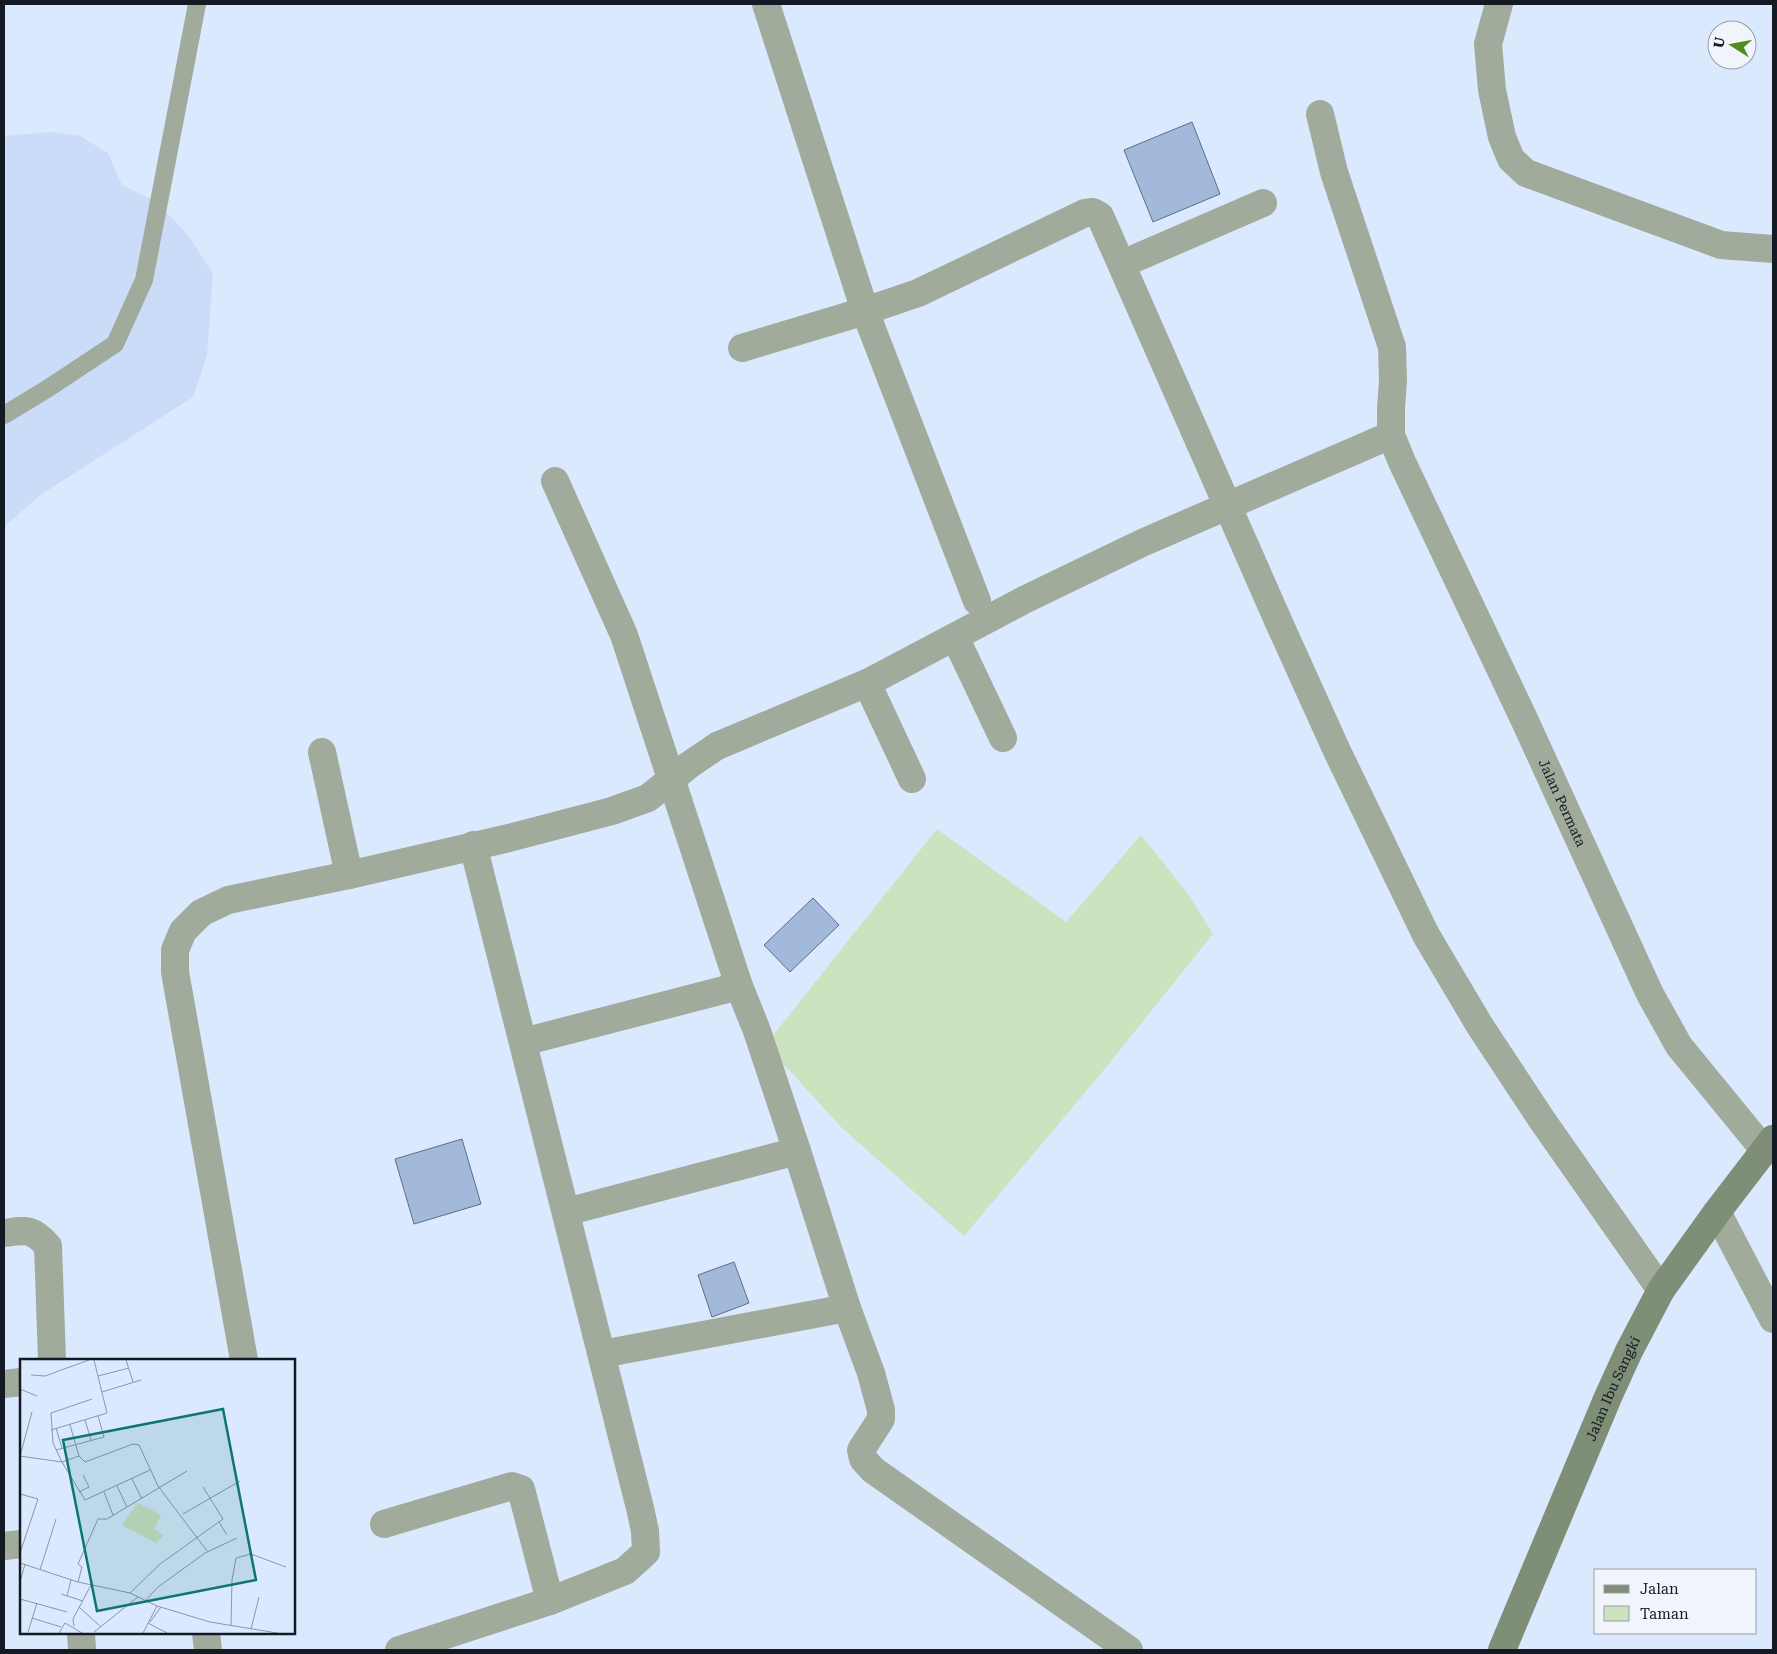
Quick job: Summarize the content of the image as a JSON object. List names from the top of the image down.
{
  "streets": {
    "main road": ["Jalan Ibu Sangki"],
    "street": ["Jalan Permata"]
  },
  "crossings": [
    ["Jalan Permata", "Jalan Ibu Sangki"]
  ],
  "legend": ["Jalan", "Taman"],
  "north": "left"
}
